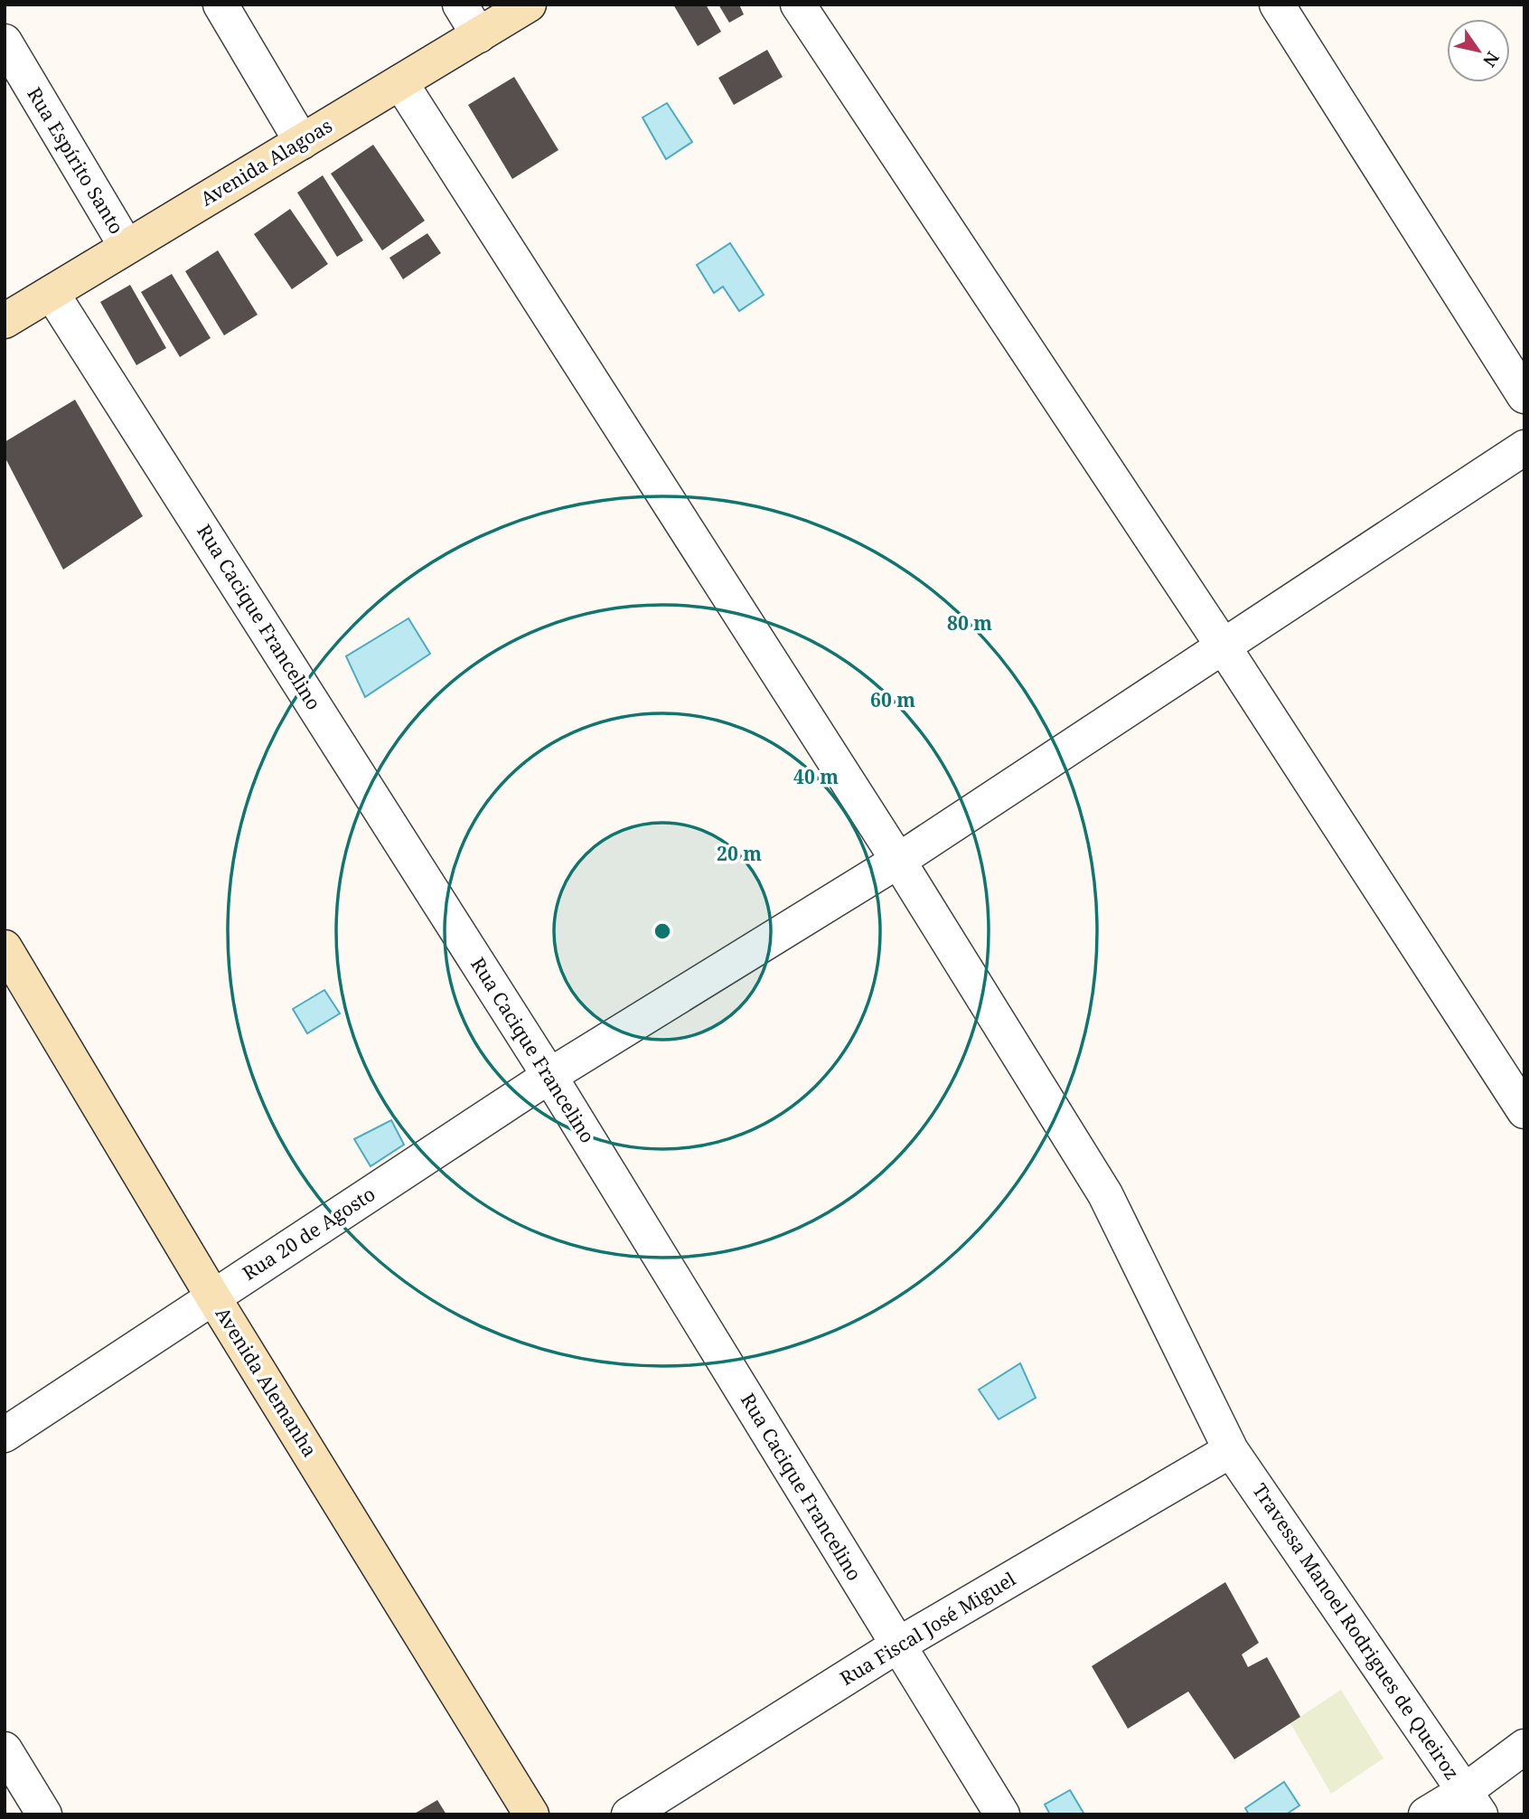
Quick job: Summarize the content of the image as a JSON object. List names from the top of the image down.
{
  "streets": {
    "street": [
      "Rua Espírito Santo",
      "Avenida Alagoas",
      "Rua Cacique Francelino",
      "Rua 20 de Agosto",
      "Avenida Alemanha",
      "Rua Fiscal José Miguel",
      "Travessa Manoel Rodrigues de Queiroz"
    ]
  },
  "crossings": [
    ["Rua Espírito Santo", "Avenida Alagoas"],
    ["Avenida Alagoas", "Rua Cacique Francelino"],
    ["Avenida Alagoas", "Travessa Manoel Rodrigues de Queiroz"],
    ["Rua Cacique Francelino", "Rua 20 de Agosto"],
    ["Rua Cacique Francelino", "Rua Fiscal José Miguel"],
    ["Rua 20 de Agosto", "Avenida Alemanha"],
    ["Rua 20 de Agosto", "Travessa Manoel Rodrigues de Queiroz"],
    ["Rua Fiscal José Miguel", "Travessa Manoel Rodrigues de Queiroz"]
  ],
  "north": "bottom right",
  "rings": [
    "80 m",
    "60 m",
    "40 m",
    "20 m"
  ]
}
